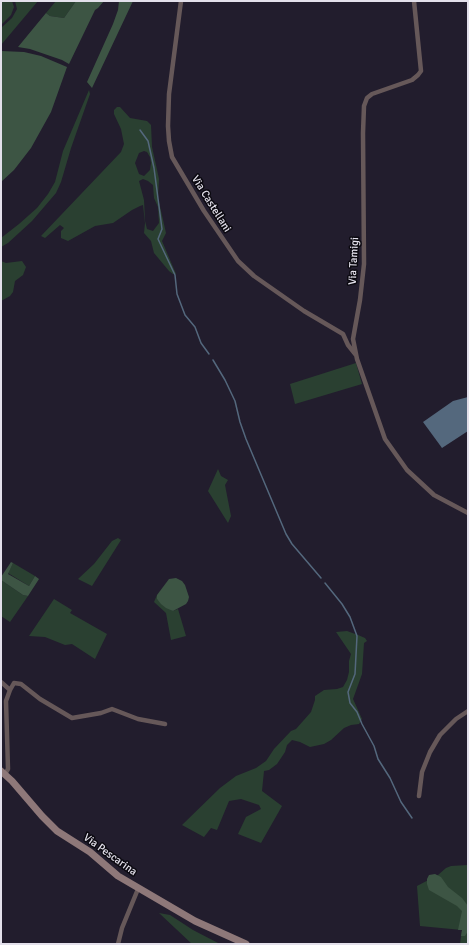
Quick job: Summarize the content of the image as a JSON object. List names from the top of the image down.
{
  "streets": {
    "street": ["Via Castellani", "Via Tamigi", "Via Pescarina"]
  },
  "crossings": [
    ["Via Castellani", "Via Tamigi"]
  ]
}
